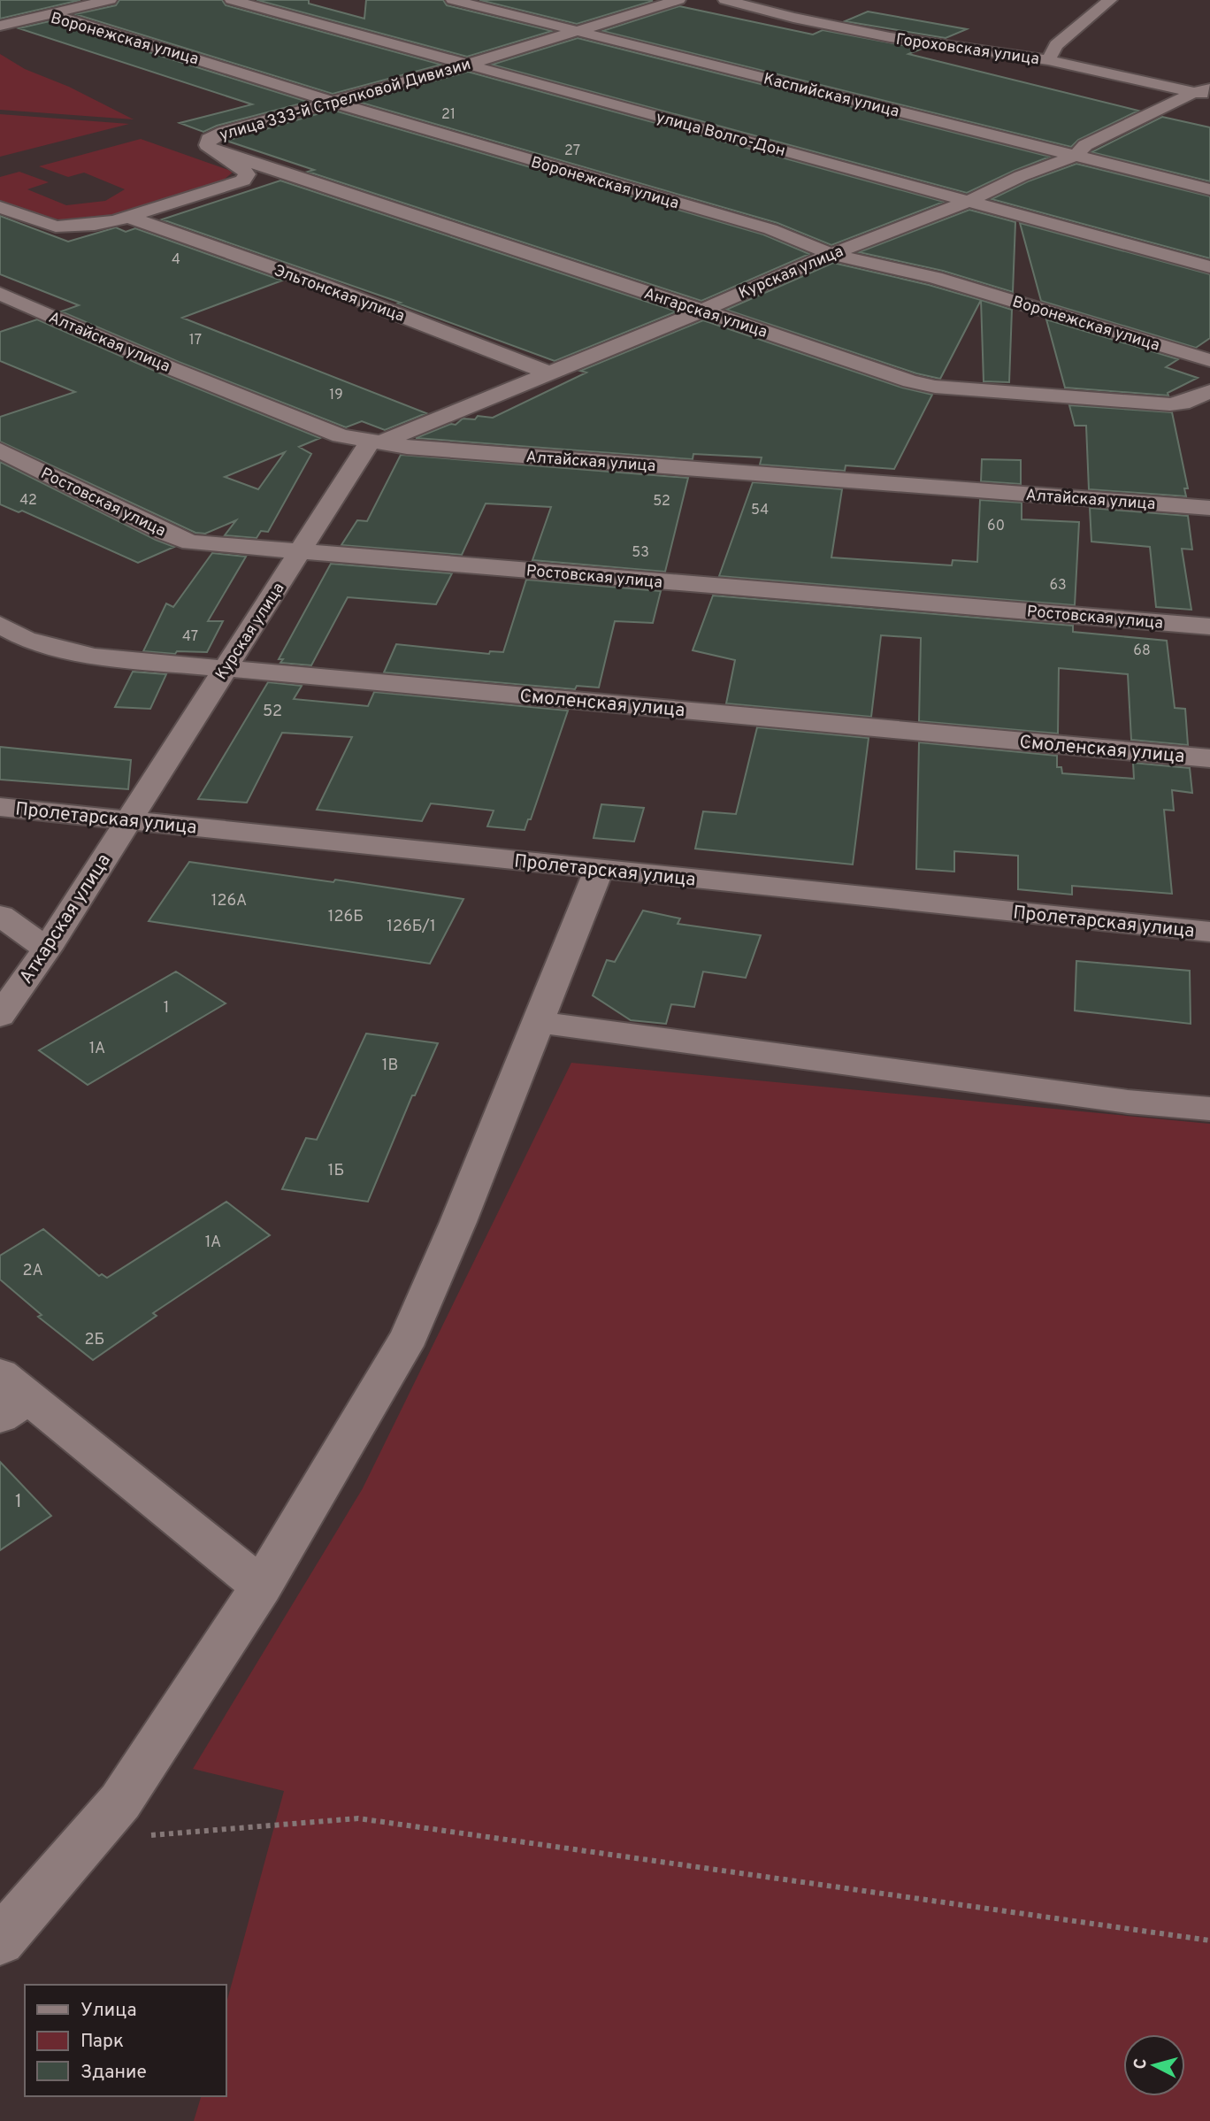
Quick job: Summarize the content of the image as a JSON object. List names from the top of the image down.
{
  "streets": {
    "street": [
      "Воронежская улица",
      "Гороховская улица",
      "Каспийская улица",
      "улица 333-й Стрелковой Дивизии",
      "улица Волго-Дон",
      "Курская улица",
      "Эльтонская улица",
      "Ангарская улица",
      "Алтайская улица",
      "Ростовская улица",
      "Смоленская улица",
      "Пролетарская улица",
      "Аткарская улица"
    ]
  },
  "crossings": [
    ["Воронежская улица", "улица 333-й Стрелковой Дивизии"],
    ["Воронежская улица", "Курская улица"],
    ["Гороховская улица", "Курская улица"],
    ["Каспийская улица", "улица 333-й Стрелковой Дивизии"],
    ["Каспийская улица", "Курская улица"],
    ["улица 333-й Стрелковой Дивизии", "улица Волго-Дон"],
    ["улица 333-й Стрелковой Дивизии", "Эльтонская улица"],
    ["улица 333-й Стрелковой Дивизии", "Ангарская улица"],
    ["улица Волго-Дон", "Курская улица"],
    ["Курская улица", "Эльтонская улица"],
    ["Курская улица", "Ангарская улица"],
    ["Курская улица", "Алтайская улица"],
    ["Курская улица", "Ростовская улица"],
    ["Курская улица", "Смоленская улица"],
    ["Курская улица", "Пролетарская улица"],
    ["Курская улица", "Аткарская улица"],
    ["Пролетарская улица", "Аткарская улица"]
  ],
  "house_numbers": [
    "21",
    "27",
    "4",
    "17",
    "19",
    "42",
    "52",
    "54",
    "60",
    "53",
    "63",
    "47",
    "68",
    "52",
    "126А",
    "126Б",
    "126Б/1",
    "1",
    "1А",
    "1В",
    "1Б",
    "1А",
    "2А",
    "2Б",
    "1"
  ],
  "legend": ["Улица", "Парк", "Здание"],
  "north": "left"
}
